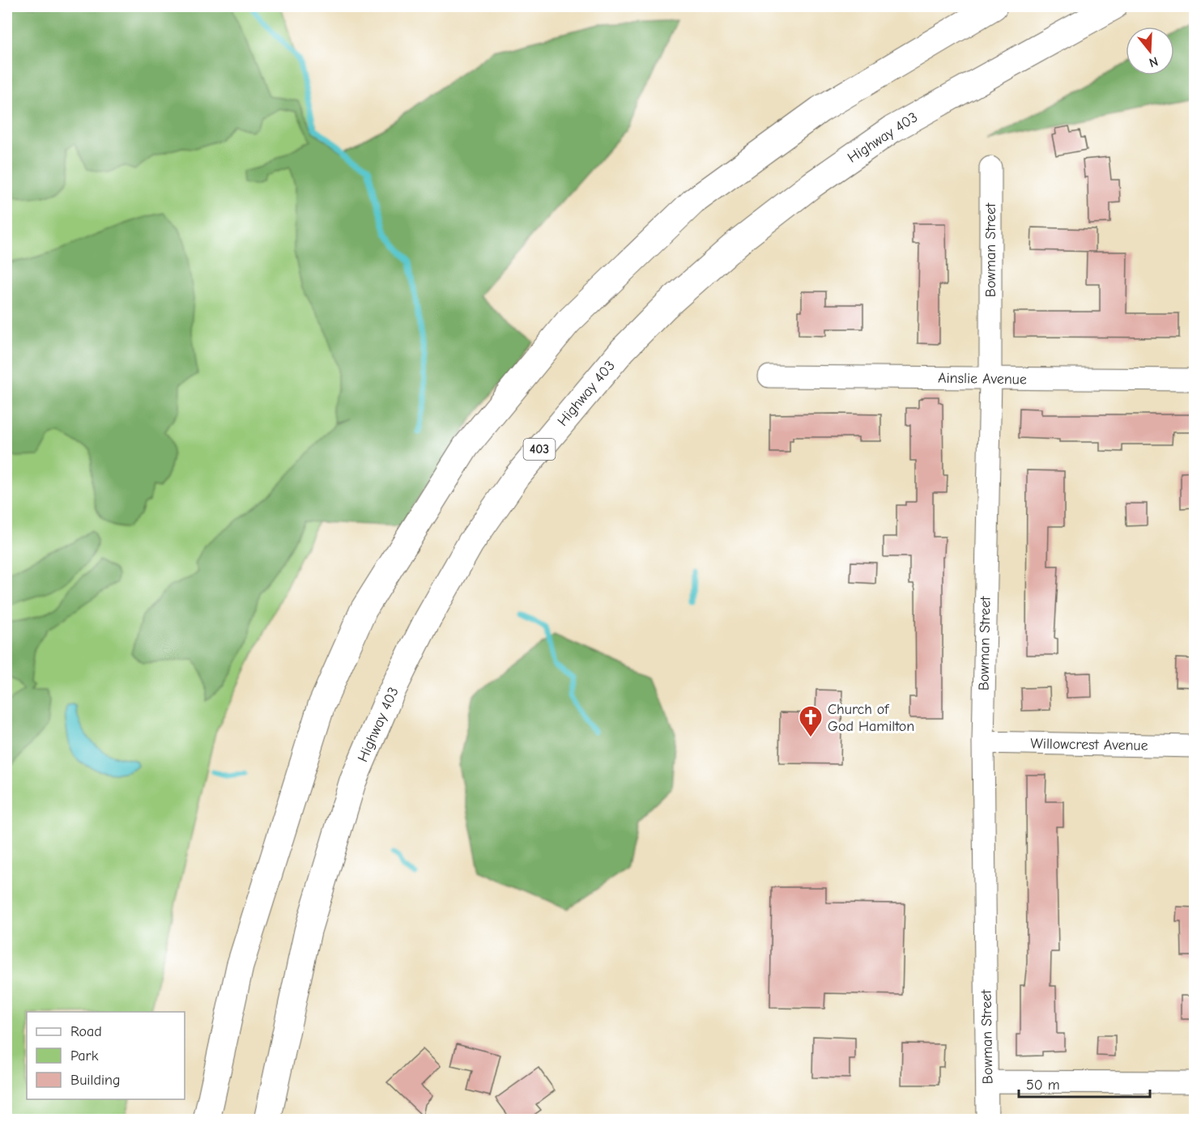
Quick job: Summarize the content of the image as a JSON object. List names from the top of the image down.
{
  "streets": {
    "highway": ["Highway 403", "403"],
    "street": ["Bowman Street", "Ainslie Avenue", "Willowcrest Avenue"]
  },
  "crossings": [
    ["Bowman Street", "Ainslie Avenue"],
    ["Bowman Street", "Willowcrest Avenue"]
  ],
  "places": {
    "church": ["Church of God Hamilton"]
  },
  "legend": ["Road", "Park", "Building"],
  "scale_bar": "50 m",
  "north": "bottom"
}
